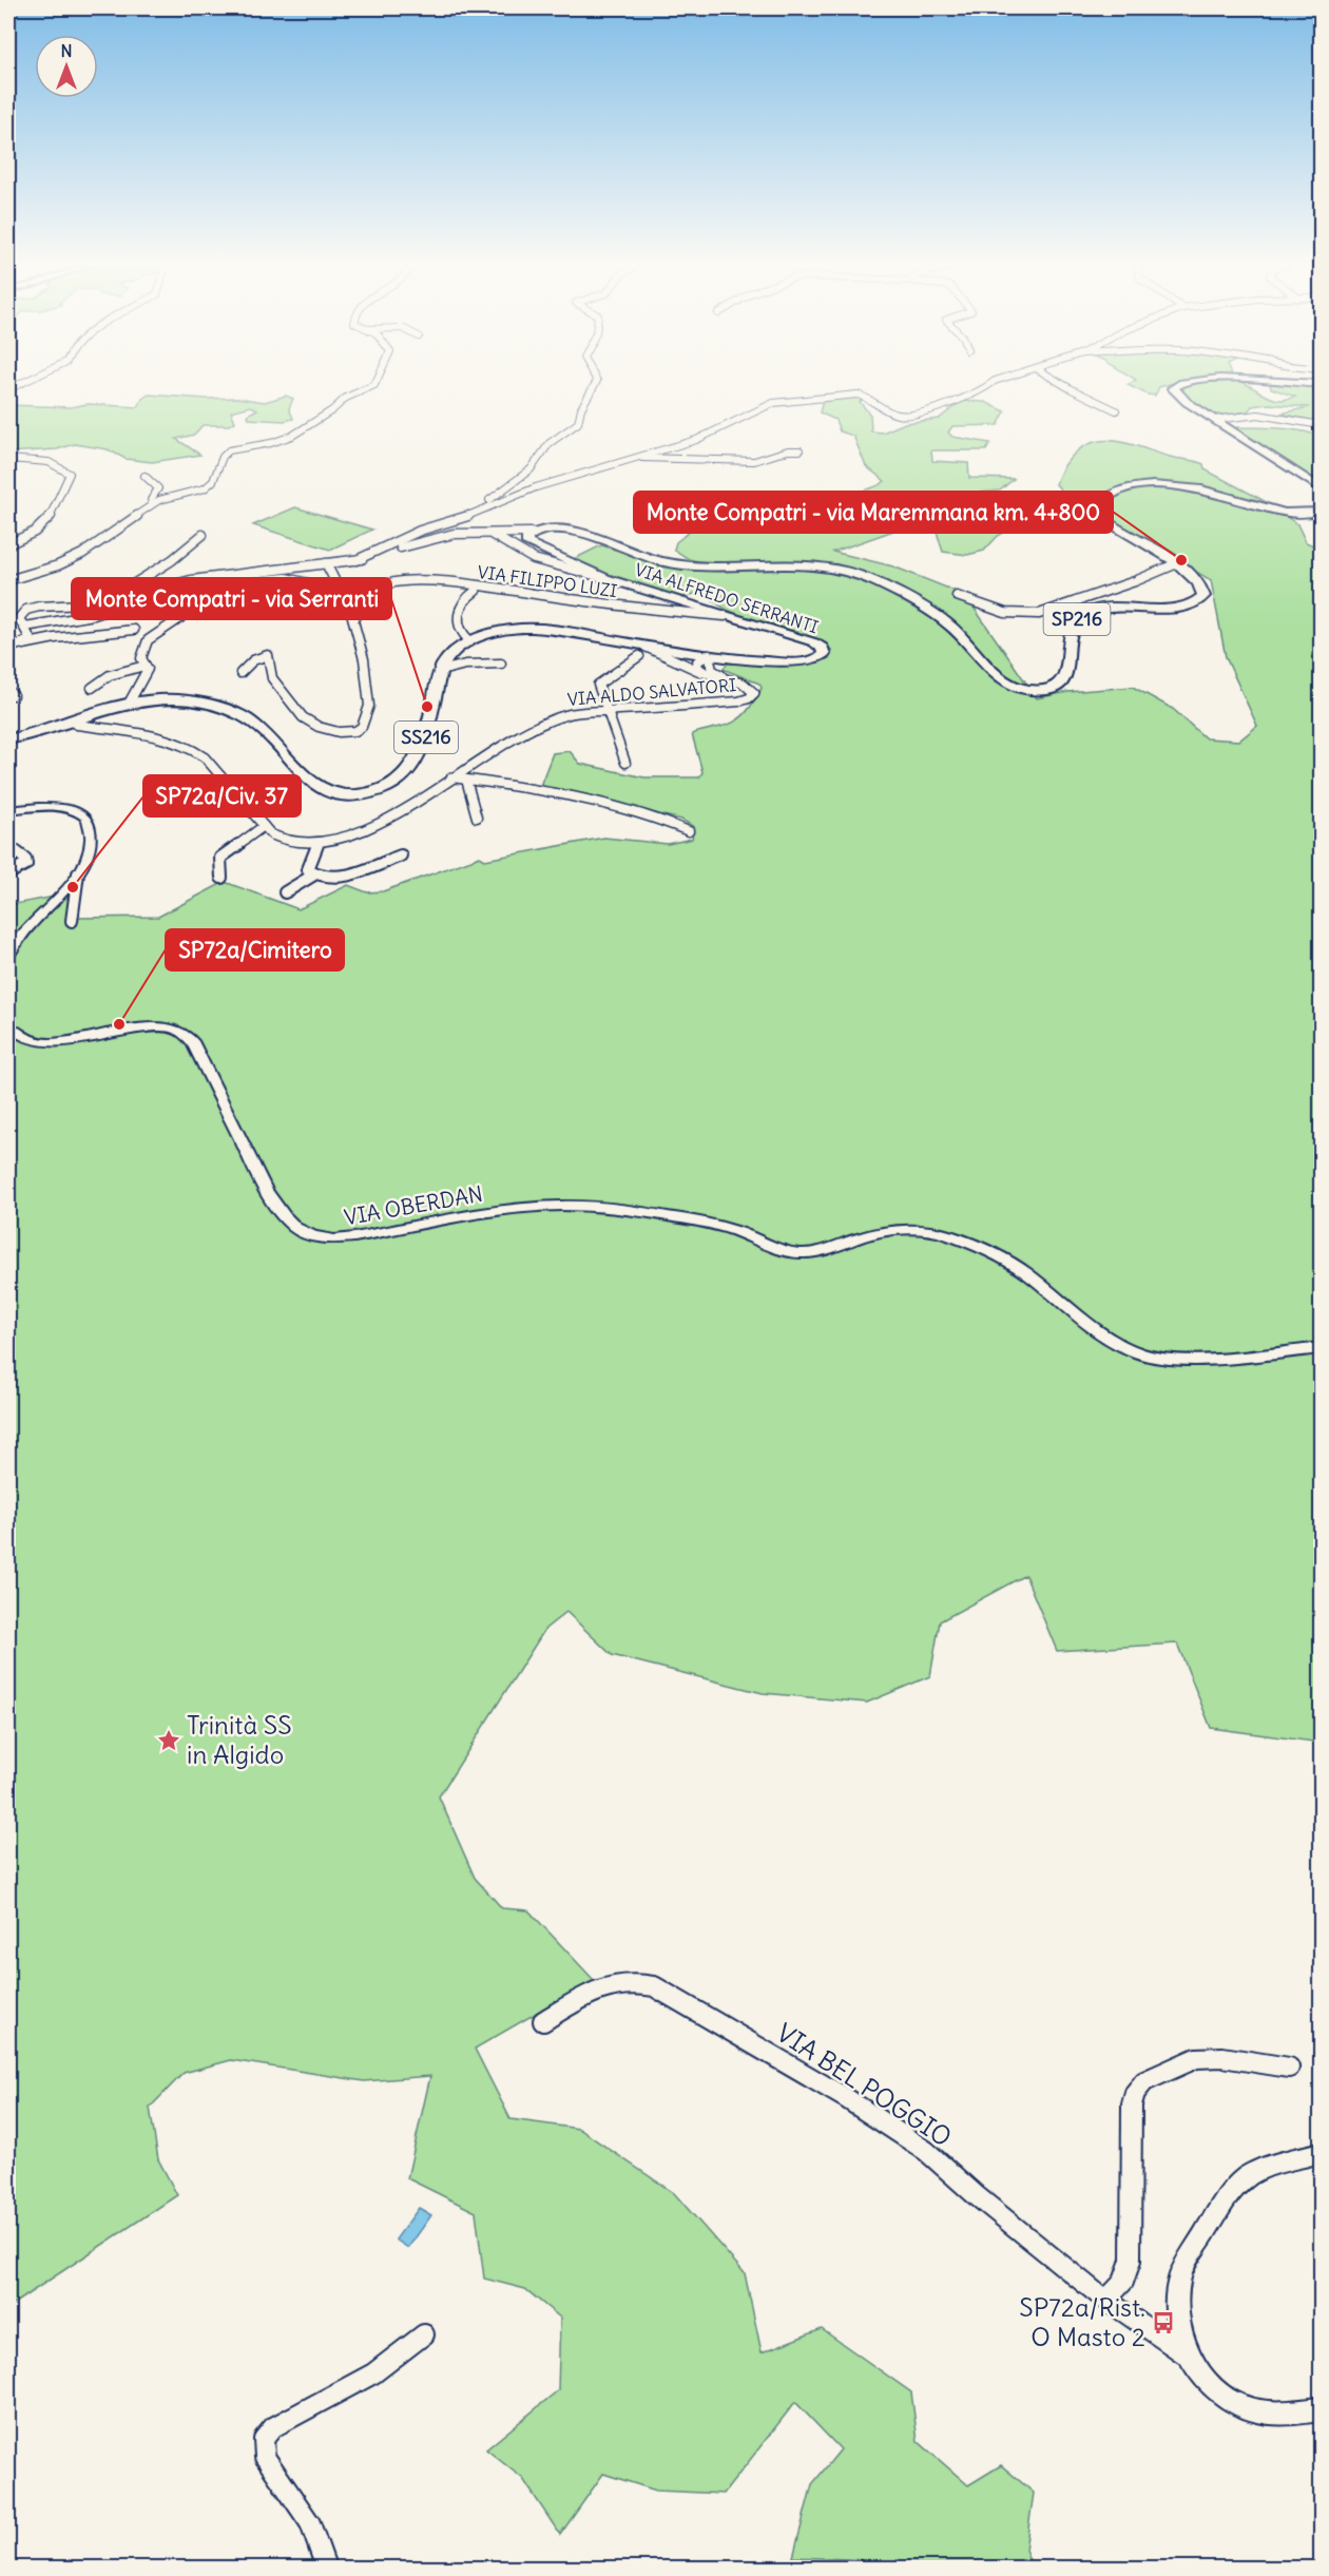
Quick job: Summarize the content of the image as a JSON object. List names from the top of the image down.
{
  "streets": {
    "main road": ["VIA ALFREDO SERRANTI", "SP216", "SS216"],
    "street": [
      "VIA FILIPPO LUZI",
      "VIA ALDO SALVATORI",
      "VIA OBERDAN",
      "VIA BEL POGGIO"
    ]
  },
  "crossings": [
    ["VIA FILIPPO LUZI", "VIA ALFREDO SERRANTI"],
    ["VIA ALFREDO SERRANTI", "SP216"],
    ["VIA ALFREDO SERRANTI", "VIA ALDO SALVATORI"]
  ],
  "places": {
    "other": [
      "Monte Compatri - via Maremmana km. 4+800",
      "Monte Compatri - via Serranti",
      "SP72a/Civ. 37",
      "SP72a/Cimitero"
    ],
    "place": ["Trinità SS in Algido"],
    "bus stop": ["SP72a/Rist. O Masto 2"]
  },
  "north": "top"
}
